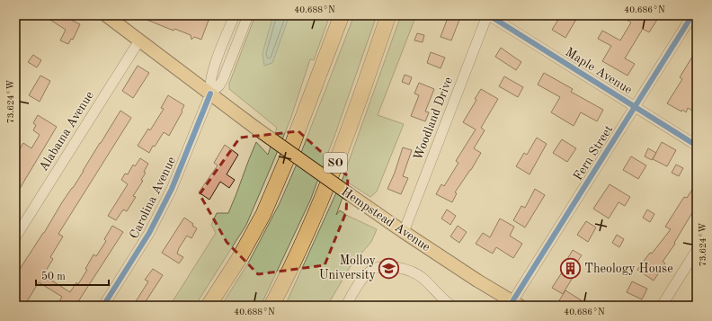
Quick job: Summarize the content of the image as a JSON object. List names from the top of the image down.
{
  "streets": {
    "highway": ["SO"],
    "main road": ["Hempstead Avenue"],
    "street": [
      "Maple Avenue",
      "Woodland Drive",
      "Alabama Avenue",
      "Fern Street",
      "Carolina Avenue"
    ]
  },
  "crossings": [
    ["Maple Avenue", "Woodland Drive"],
    ["Maple Avenue", "Fern Street"],
    ["Woodland Drive", "Hempstead Avenue"],
    ["Alabama Avenue", "Hempstead Avenue"],
    ["Fern Street", "Hempstead Avenue"],
    ["Carolina Avenue", "Hempstead Avenue"]
  ],
  "places": {
    "school or university": ["Molloy University"],
    "building": ["Theology House"]
  },
  "scale_bar": "50 m",
  "coordinates": ["40.688°N", "40.686°N", "73.624°W"]
}
